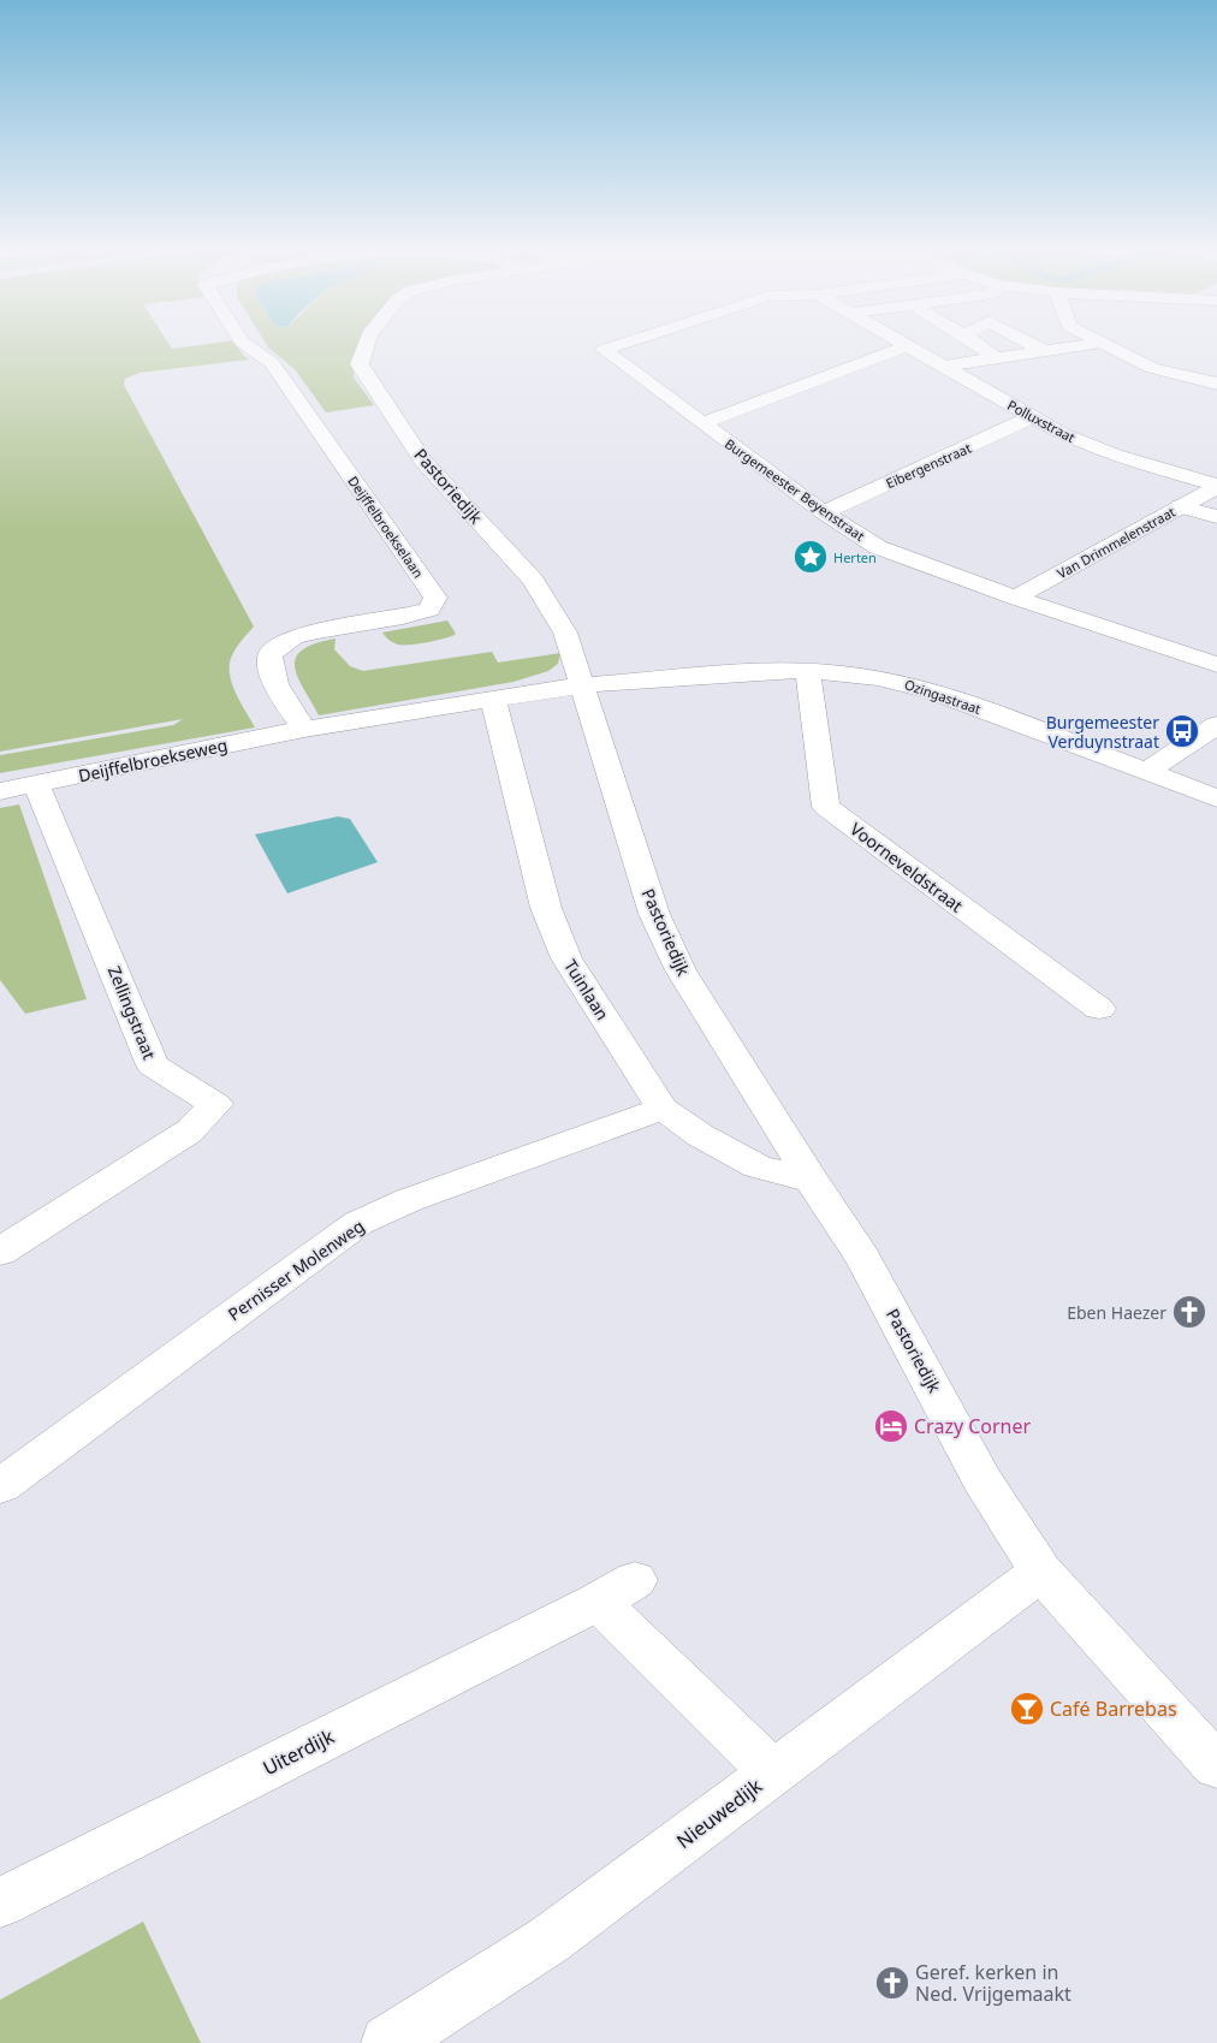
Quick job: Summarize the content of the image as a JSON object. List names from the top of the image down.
{
  "streets": {
    "street": [
      "Polluxstraat",
      "Eibergenstraat",
      "Pastoriedijk",
      "Burgemeester Beyenstraat",
      "Deijffelbroekselaan",
      "Van Drimmelenstraat",
      "Ozingastraat",
      "Deijffelbroekseweg",
      "Voorneveldstraat",
      "Tuinlaan",
      "Zellingstraat",
      "Pernisser Molenweg",
      "Uiterdijk",
      "Nieuwedijk"
    ]
  },
  "crossings": [
    ["Polluxstraat", "Eibergenstraat"],
    ["Polluxstraat", "Van Drimmelenstraat"],
    ["Eibergenstraat", "Burgemeester Beyenstraat"],
    ["Pastoriedijk", "Ozingastraat"],
    ["Pastoriedijk", "Tuinlaan"],
    ["Pastoriedijk", "Nieuwedijk"],
    ["Burgemeester Beyenstraat", "Van Drimmelenstraat"],
    ["Deijffelbroekselaan", "Deijffelbroekseweg"],
    ["Ozingastraat", "Voorneveldstraat"],
    ["Deijffelbroekseweg", "Zellingstraat"],
    ["Tuinlaan", "Pernisser Molenweg"],
    ["Uiterdijk", "Nieuwedijk"]
  ],
  "places": {
    "place": ["Herten"],
    "bus stop": ["Burgemeester Verduynstraat"],
    "church": ["Eben Haezer", "Geref. kerken in Ned. Vrijgemaakt"],
    "hotel": ["Crazy Corner"],
    "bar": ["Café Barrebas"]
  }
}
